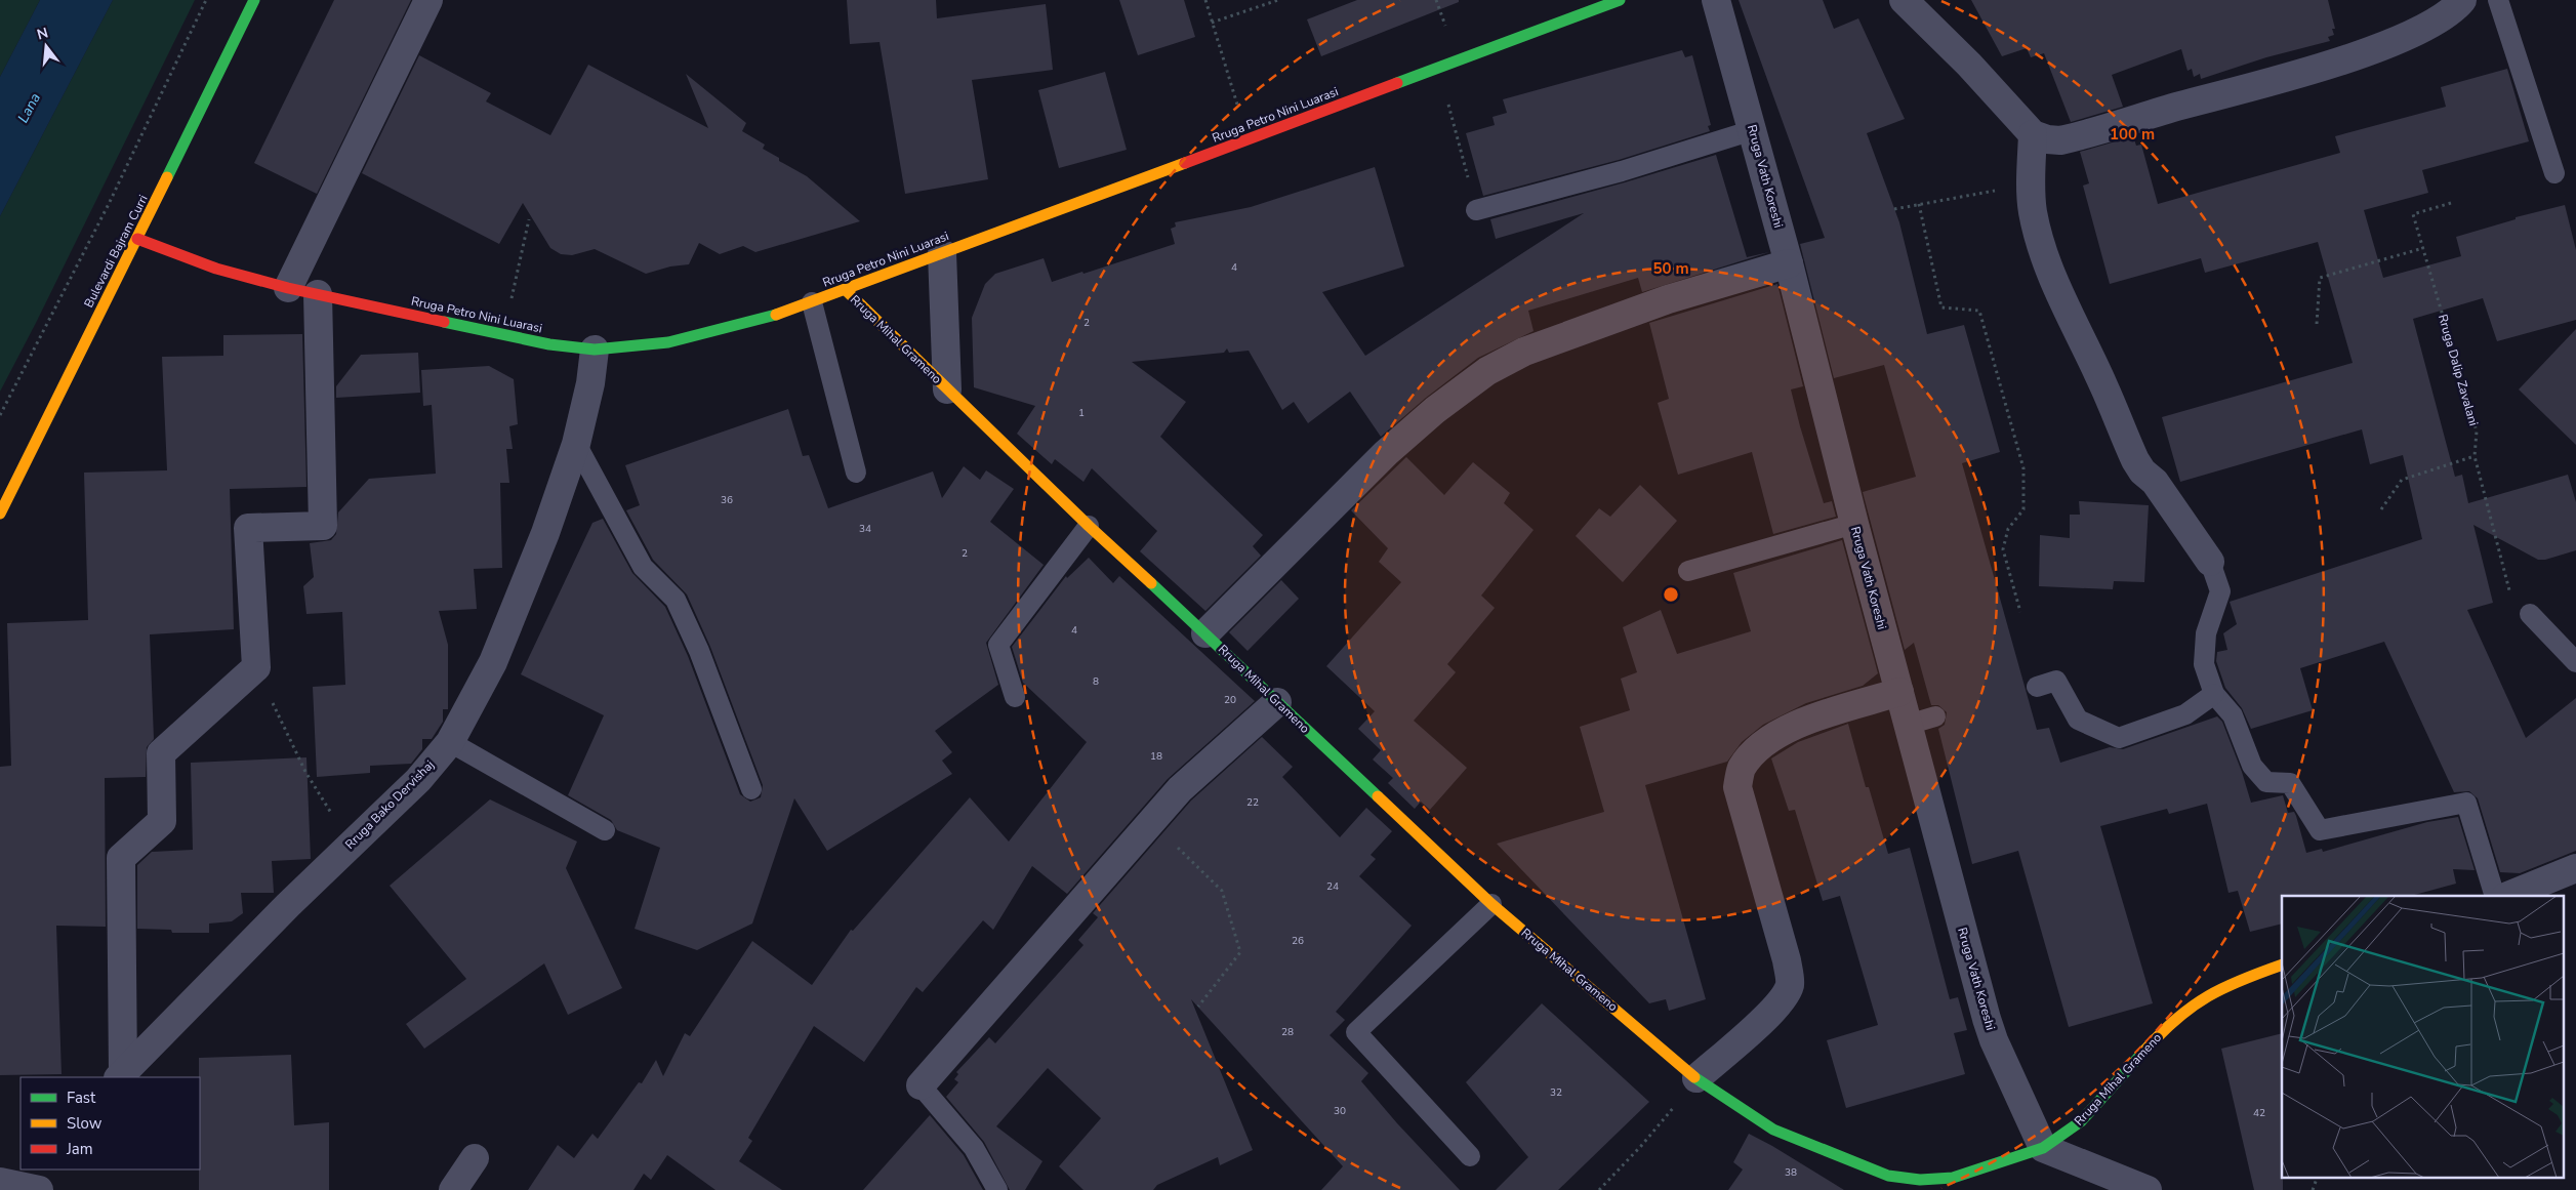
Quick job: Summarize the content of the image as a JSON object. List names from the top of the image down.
{
  "streets": {
    "street": [
      "Rruga Petro Nini Luarasi",
      "Rruga Vath Koreshi",
      "Bulevardi Bajram Curri",
      "Rruga Mihal Grameno",
      "Rruga Bako Dervishaj"
    ],
    "path": ["Rruga Dalip Zavalani"]
  },
  "crossings": [
    ["Rruga Petro Nini Luarasi", "Bulevardi Bajram Curri"],
    ["Rruga Petro Nini Luarasi", "Rruga Mihal Grameno"],
    ["Rruga Petro Nini Luarasi", "Rruga Bako Dervishaj"],
    ["Rruga Vath Koreshi", "Rruga Mihal Grameno"]
  ],
  "water": ["Lana"],
  "house_numbers": [
    "4",
    "2",
    "1",
    "36",
    "34",
    "2",
    "4",
    "8",
    "20",
    "18",
    "22",
    "24",
    "26",
    "28",
    "32",
    "30",
    "42",
    "38"
  ],
  "legend": ["Fast", "Slow", "Jam"],
  "north": "top",
  "rings": ["100 m", "50 m"]
}
